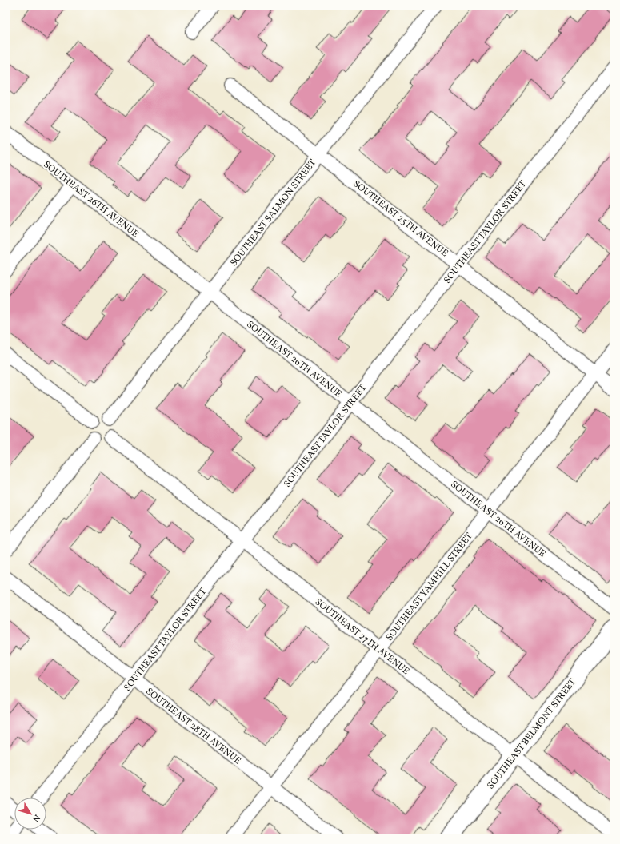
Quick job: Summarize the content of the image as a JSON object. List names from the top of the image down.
{
  "streets": {
    "main road": ["SOUTHEAST BELMONT STREET"],
    "street": [
      "SOUTHEAST 26TH AVENUE",
      "SOUTHEAST SALMON STREET",
      "SOUTHEAST 25TH AVENUE",
      "SOUTHEAST TAYLOR STREET",
      "SOUTHEAST YAMHILL STREET",
      "SOUTHEAST 27TH AVENUE",
      "SOUTHEAST 28TH AVENUE"
    ]
  },
  "crossings": [
    ["SOUTHEAST 26TH AVENUE", "SOUTHEAST SALMON STREET"],
    ["SOUTHEAST 26TH AVENUE", "SOUTHEAST TAYLOR STREET"],
    ["SOUTHEAST 26TH AVENUE", "SOUTHEAST YAMHILL STREET"],
    ["SOUTHEAST SALMON STREET", "SOUTHEAST 25TH AVENUE"],
    ["SOUTHEAST SALMON STREET", "SOUTHEAST 27TH AVENUE"],
    ["SOUTHEAST 25TH AVENUE", "SOUTHEAST TAYLOR STREET"],
    ["SOUTHEAST 25TH AVENUE", "SOUTHEAST YAMHILL STREET"],
    ["SOUTHEAST TAYLOR STREET", "SOUTHEAST 27TH AVENUE"],
    ["SOUTHEAST TAYLOR STREET", "SOUTHEAST 28TH AVENUE"],
    ["SOUTHEAST YAMHILL STREET", "SOUTHEAST 27TH AVENUE"],
    ["SOUTHEAST YAMHILL STREET", "SOUTHEAST 28TH AVENUE"],
    ["SOUTHEAST 27TH AVENUE", "SOUTHEAST BELMONT STREET"]
  ],
  "north": "bottom right"
}
